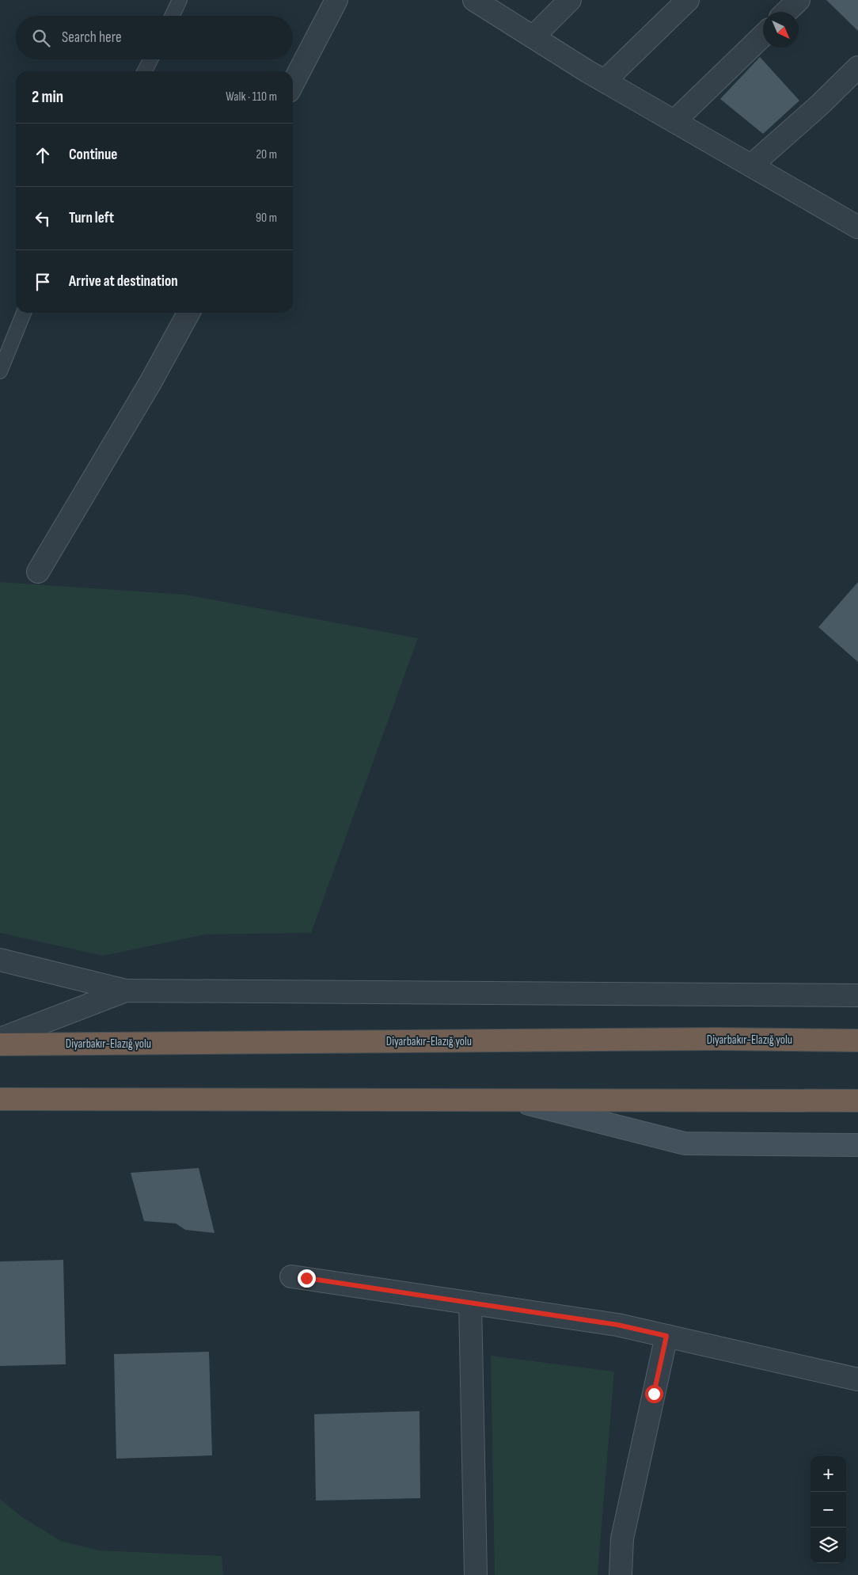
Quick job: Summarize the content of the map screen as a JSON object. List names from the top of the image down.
{
  "streets": {
    "highway": ["Diyarbakır-Elazığ yolu"]
  },
  "north": "bottom right",
  "page": {
    "search": "Search here",
    "heading": ["2 min", "Walk · 110 m"],
    "list": [
      ["Continue", "20 m"],
      ["Turn left", "90 m"],
      "Arrive at destination"
    ],
    "map_buttons": ["+", "−"]
  }
}
